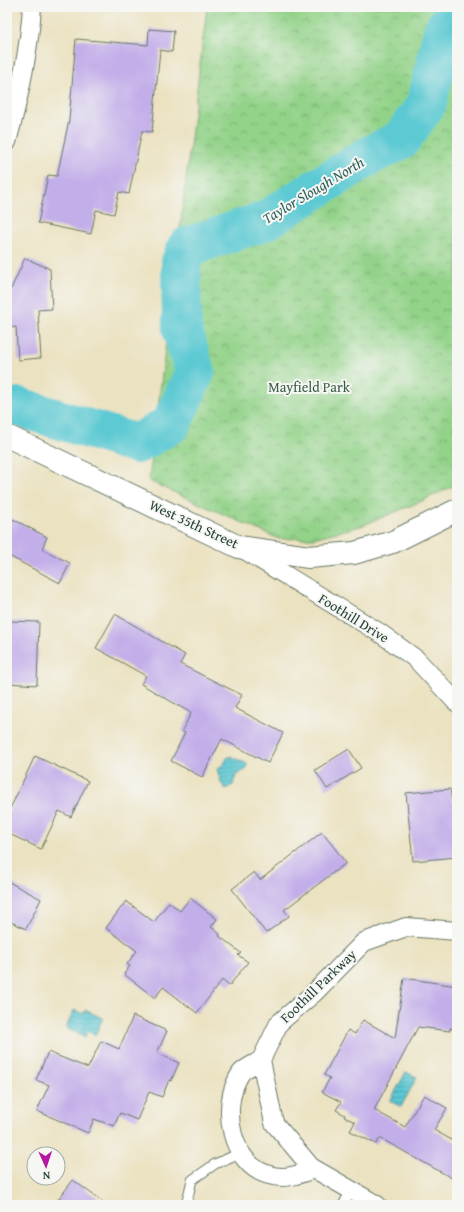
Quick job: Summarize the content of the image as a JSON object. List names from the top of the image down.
{
  "streets": {
    "street": ["West 35th Street", "Foothill Drive", "Foothill Parkway"]
  },
  "crossings": [
    ["West 35th Street", "Foothill Drive"]
  ],
  "water": ["Taylor Slough North"],
  "parks": ["Mayfield Park"],
  "north": "bottom"
}
